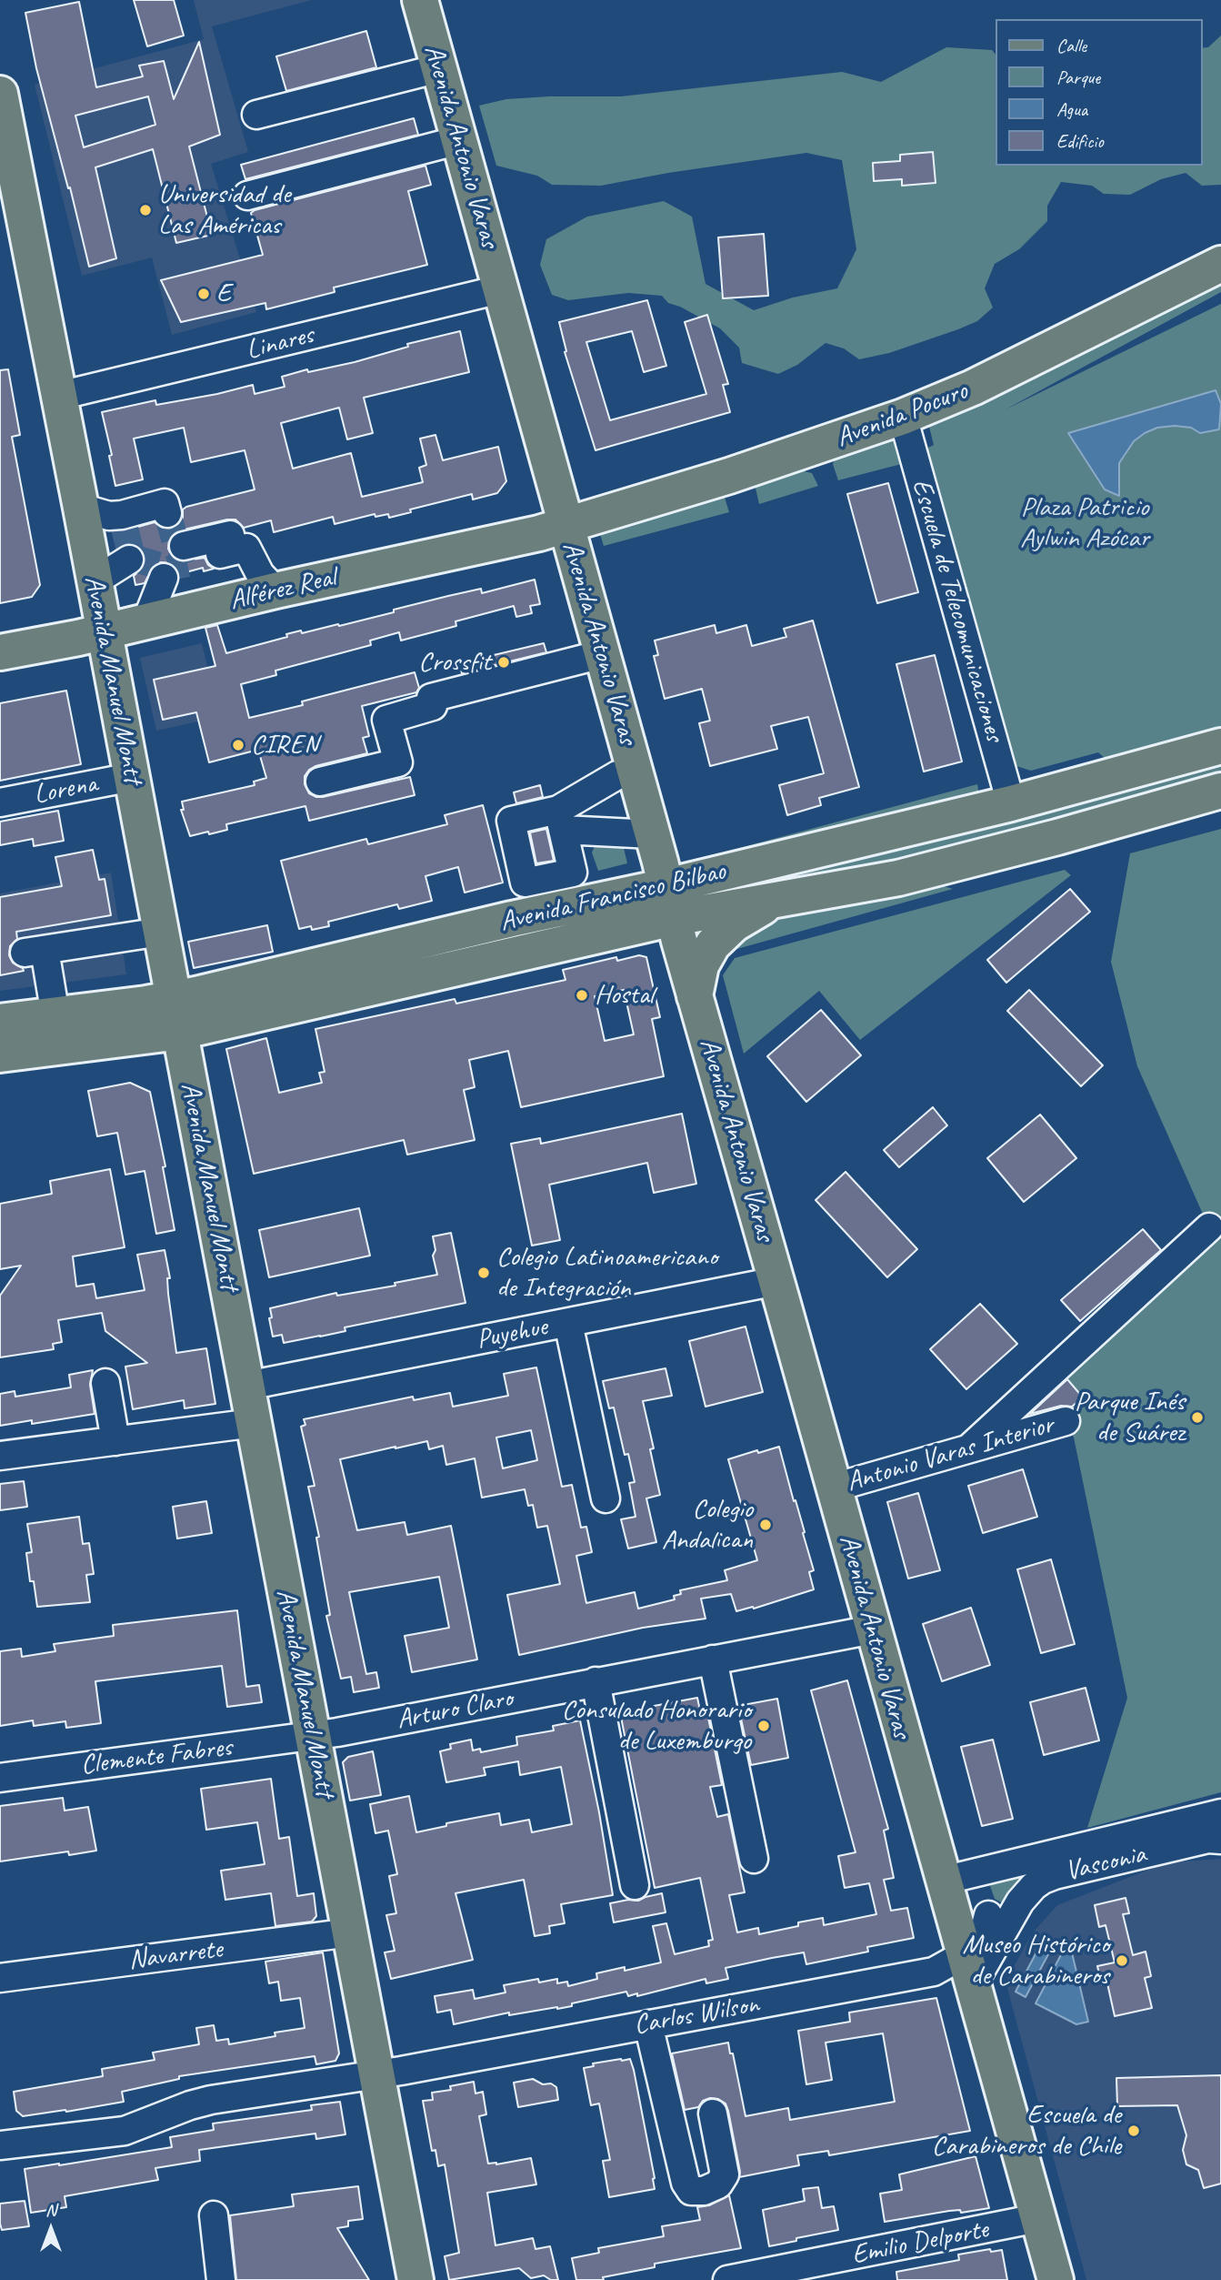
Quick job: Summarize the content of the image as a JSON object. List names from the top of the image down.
{
  "streets": {
    "main road": [
      "Avenida Antonio Varas",
      "Avenida Pocuro",
      "Alférez Real",
      "Avenida Manuel Montt",
      "Avenida Francisco Bilbao"
    ],
    "street": [
      "Linares",
      "Escuela de Telecomunicaciones",
      "Lorena",
      "Puyehue",
      "Antonio Varas Interior",
      "Arturo Claro",
      "Clemente Fabres",
      "Vasconia",
      "Navarrete",
      "Carlos Wilson",
      "Emilio Delporte"
    ]
  },
  "crossings": [
    ["Avenida Antonio Varas", "Linares"],
    ["Avenida Antonio Varas", "Avenida Pocuro"],
    ["Avenida Antonio Varas", "Alférez Real"],
    ["Avenida Antonio Varas", "Avenida Francisco Bilbao"],
    ["Avenida Antonio Varas", "Puyehue"],
    ["Avenida Antonio Varas", "Antonio Varas Interior"],
    ["Avenida Antonio Varas", "Arturo Claro"],
    ["Avenida Antonio Varas", "Vasconia"],
    ["Avenida Antonio Varas", "Carlos Wilson"],
    ["Avenida Antonio Varas", "Emilio Delporte"],
    ["Linares", "Avenida Manuel Montt"],
    ["Avenida Pocuro", "Alférez Real"],
    ["Avenida Pocuro", "Escuela de Telecomunicaciones"],
    ["Alférez Real", "Avenida Manuel Montt"],
    ["Escuela de Telecomunicaciones", "Avenida Francisco Bilbao"],
    ["Avenida Manuel Montt", "Lorena"],
    ["Avenida Manuel Montt", "Avenida Francisco Bilbao"],
    ["Avenida Manuel Montt", "Puyehue"],
    ["Avenida Manuel Montt", "Arturo Claro"],
    ["Avenida Manuel Montt", "Clemente Fabres"],
    ["Avenida Manuel Montt", "Navarrete"],
    ["Avenida Manuel Montt", "Carlos Wilson"],
    ["Arturo Claro", "Clemente Fabres"],
    ["Vasconia", "Carlos Wilson"]
  ],
  "parks": ["Plaza Patricio Aylwin Azócar"],
  "places": [
    "Universidad de Las Américas",
    "E",
    "Crossfit",
    "CIREN",
    "Hostal",
    "Colegio Latinoamericano de Integración",
    "Parque Inés de Suárez",
    "Colegio Andalican",
    "Consulado Honorario de Luxemburgo",
    "Museo Histórico de Carabineros",
    "Escuela de Carabineros de Chile"
  ],
  "legend": [
    "Calle",
    "Parque",
    "Agua",
    "Edificio"
  ],
  "north": "top"
}
